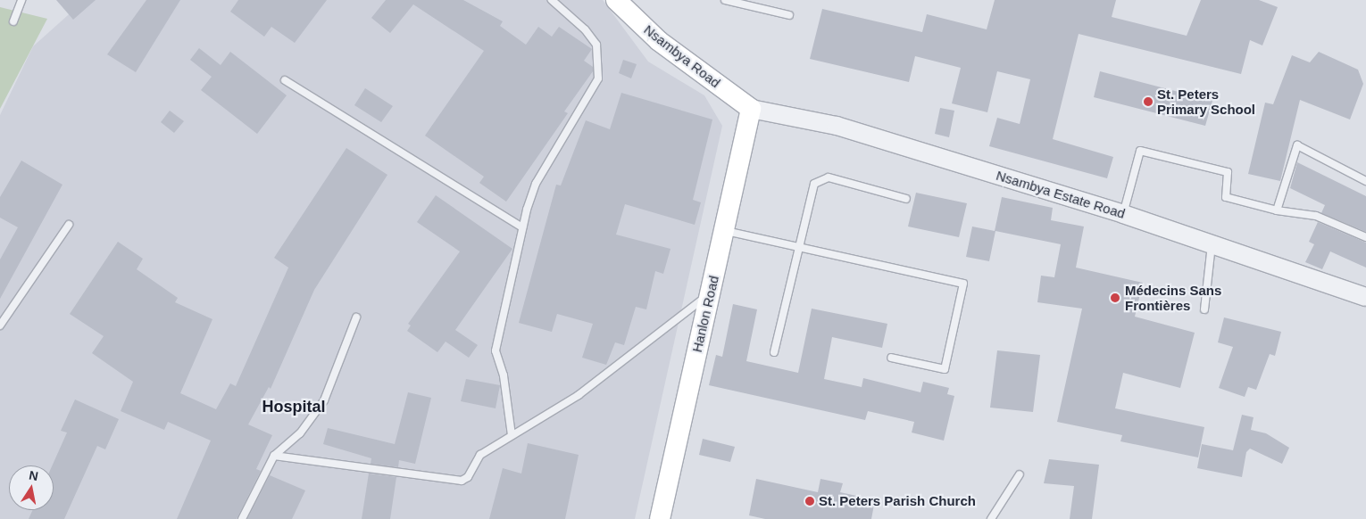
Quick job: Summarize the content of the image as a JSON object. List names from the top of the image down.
{
  "streets": {
    "main road": ["Nsambya Road", "Hanlon Road"],
    "street": ["Nsambya Estate Road"]
  },
  "crossings": [
    ["Nsambya Road", "Nsambya Estate Road"],
    ["Nsambya Road", "Hanlon Road"],
    ["Nsambya Estate Road", "Hanlon Road"]
  ],
  "districts": ["Hospital"],
  "places": ["St. Peters Primary School", "Médecins Sans Frontières", "St. Peters Parish Church"],
  "north": "top"
}
